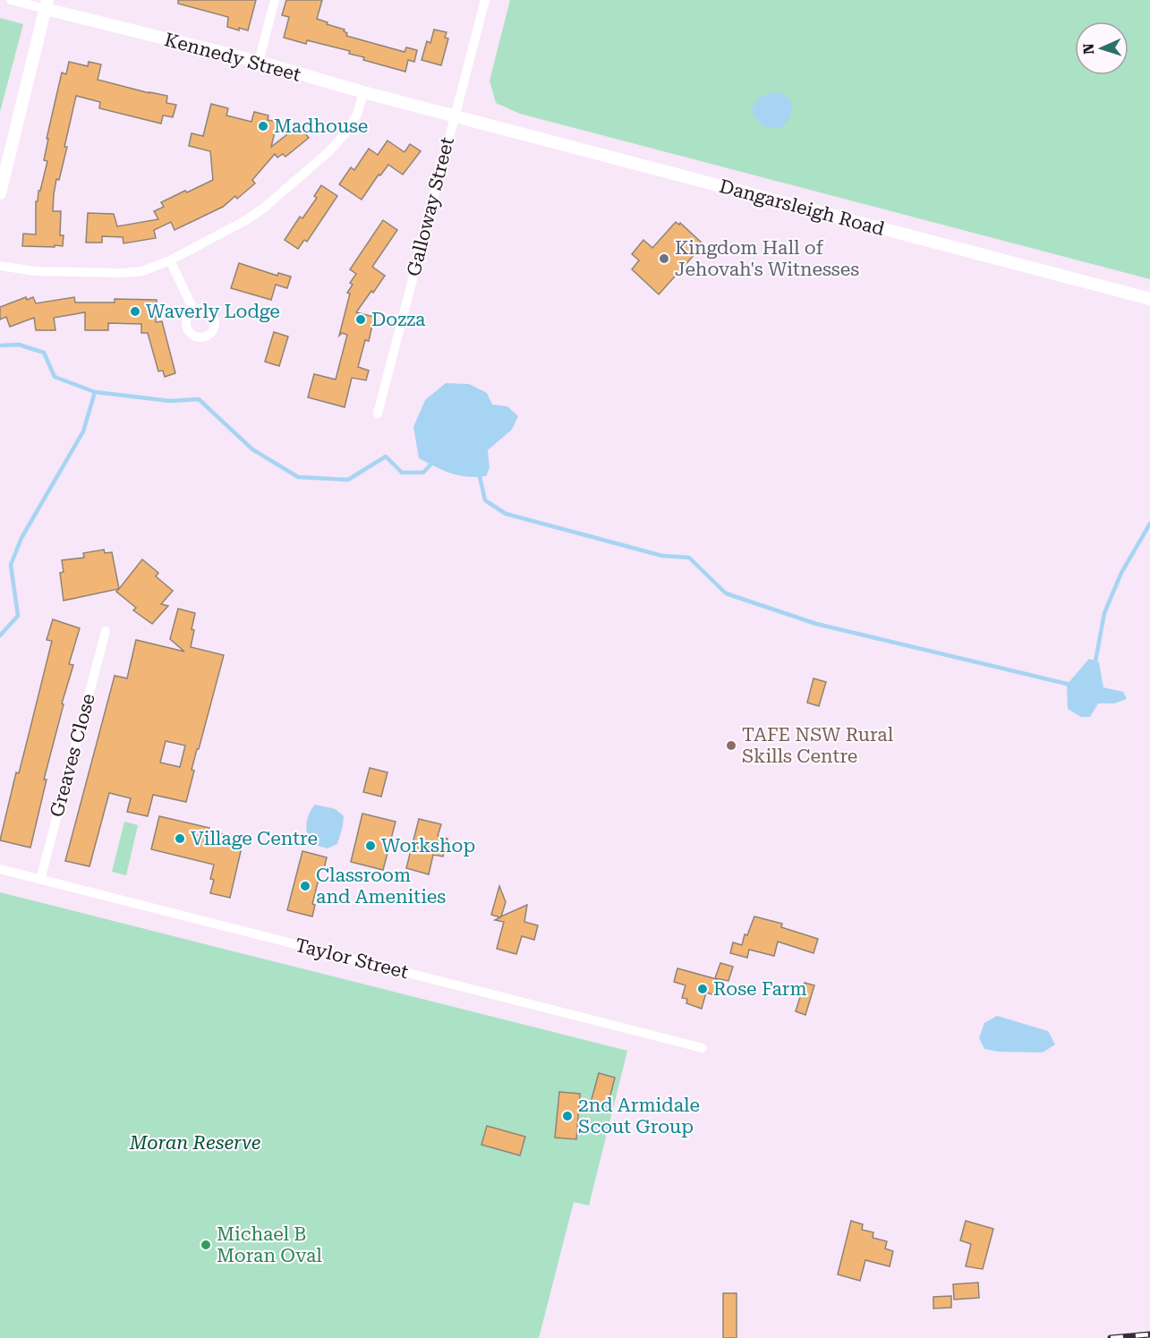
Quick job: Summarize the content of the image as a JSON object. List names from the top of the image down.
{
  "streets": {
    "street": [
      "Kennedy Street",
      "Galloway Street",
      "Dangarsleigh Road",
      "Greaves Close",
      "Taylor Street"
    ]
  },
  "crossings": [
    ["Kennedy Street", "Galloway Street"],
    ["Kennedy Street", "Dangarsleigh Road"],
    ["Galloway Street", "Dangarsleigh Road"],
    ["Greaves Close", "Taylor Street"]
  ],
  "parks": ["Moran Reserve"],
  "places": [
    "Madhouse",
    "Kingdom Hall of Jehovah's Witnesses",
    "Waverly Lodge",
    "Dozza",
    "TAFE NSW Rural Skills Centre",
    "Village Centre",
    "Workshop",
    "Classroom and Amenities",
    "Rose Farm",
    "2nd Armidale Scout Group",
    "Michael B Moran Oval"
  ],
  "north": "left"
}
